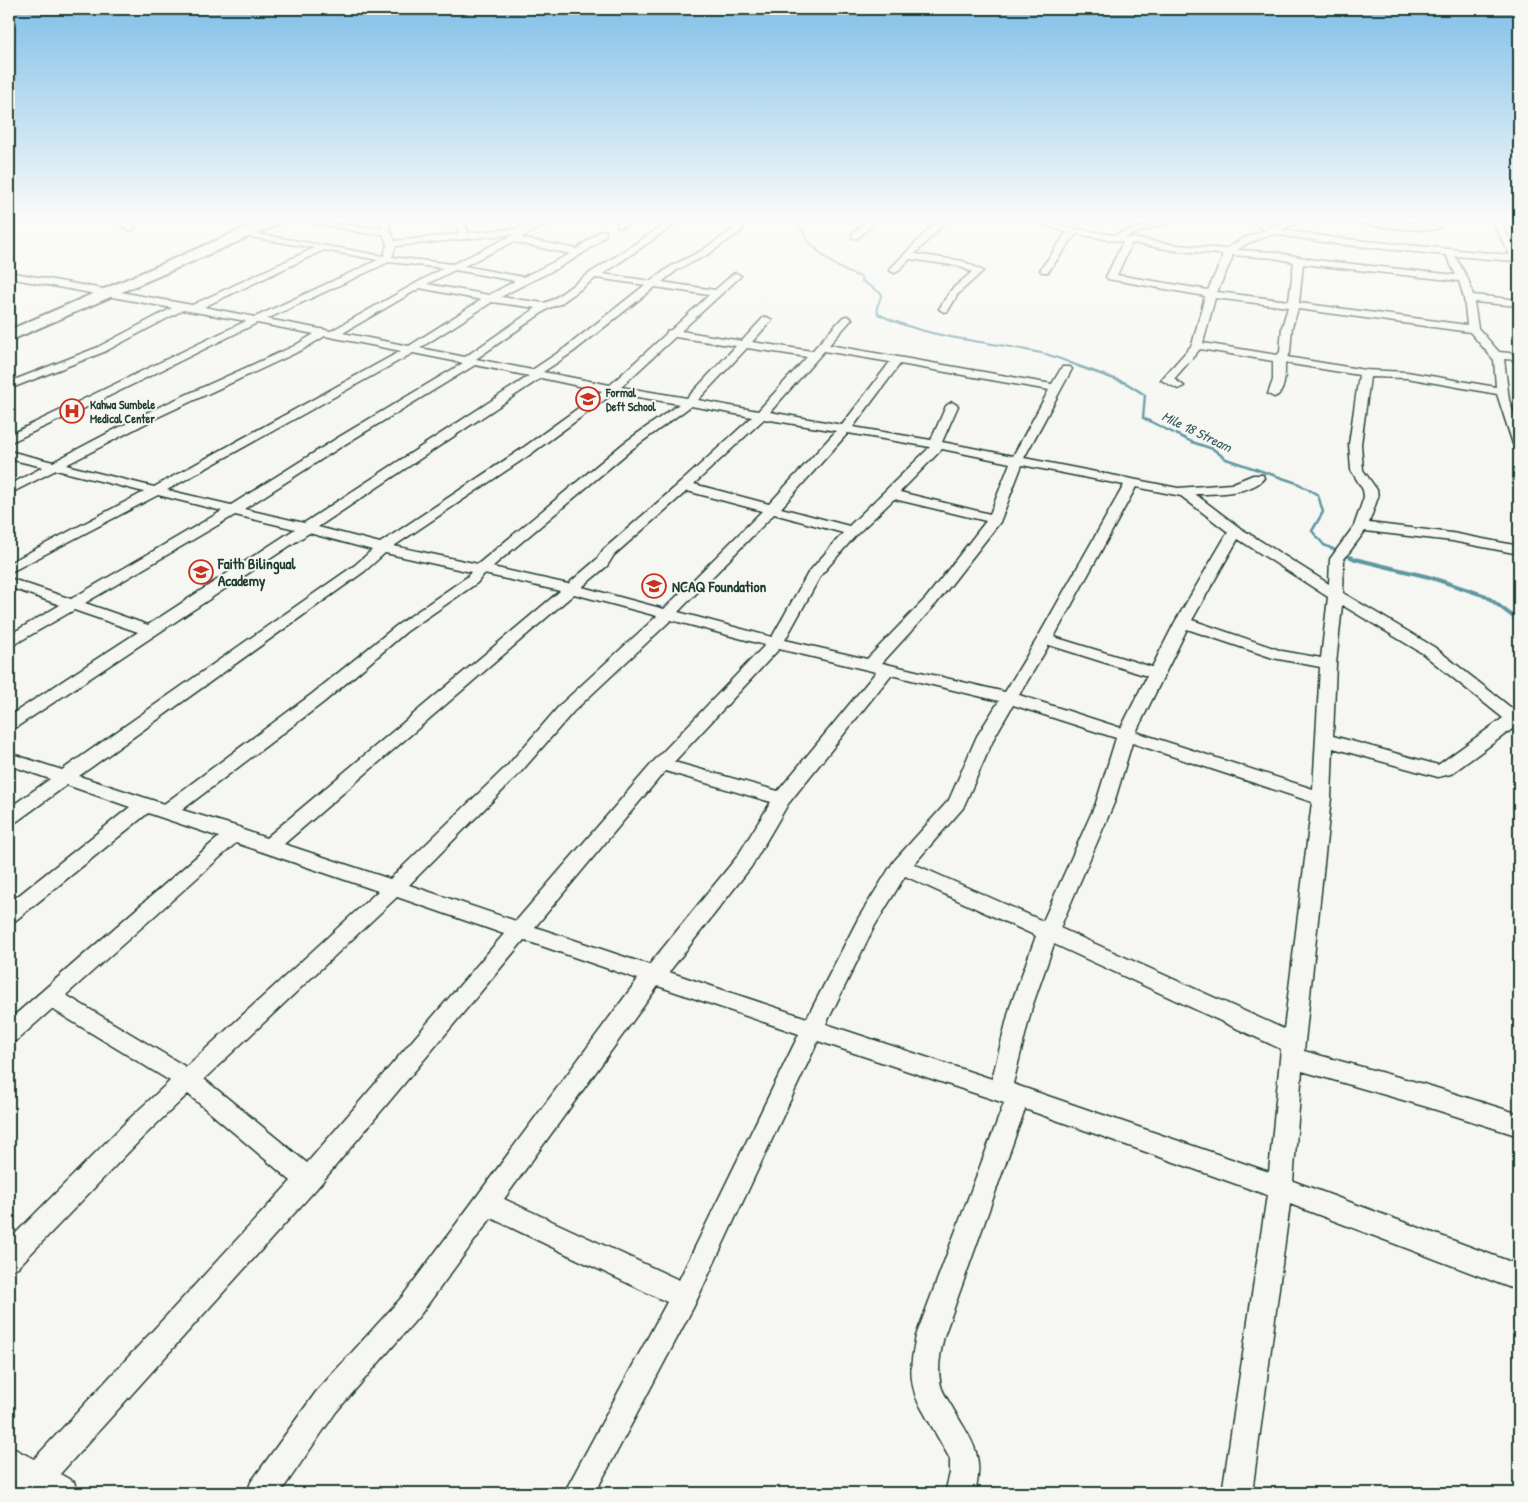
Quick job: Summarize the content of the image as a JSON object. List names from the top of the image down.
{
  "water": ["Mile 18 Stream"],
  "places": {
    "school or university": ["Formal Deft School", "Faith Bilingual Academy", "NCAQ Foundation"],
    "hospital": ["Kahwa Sumbele Medical Center"]
  }
}
